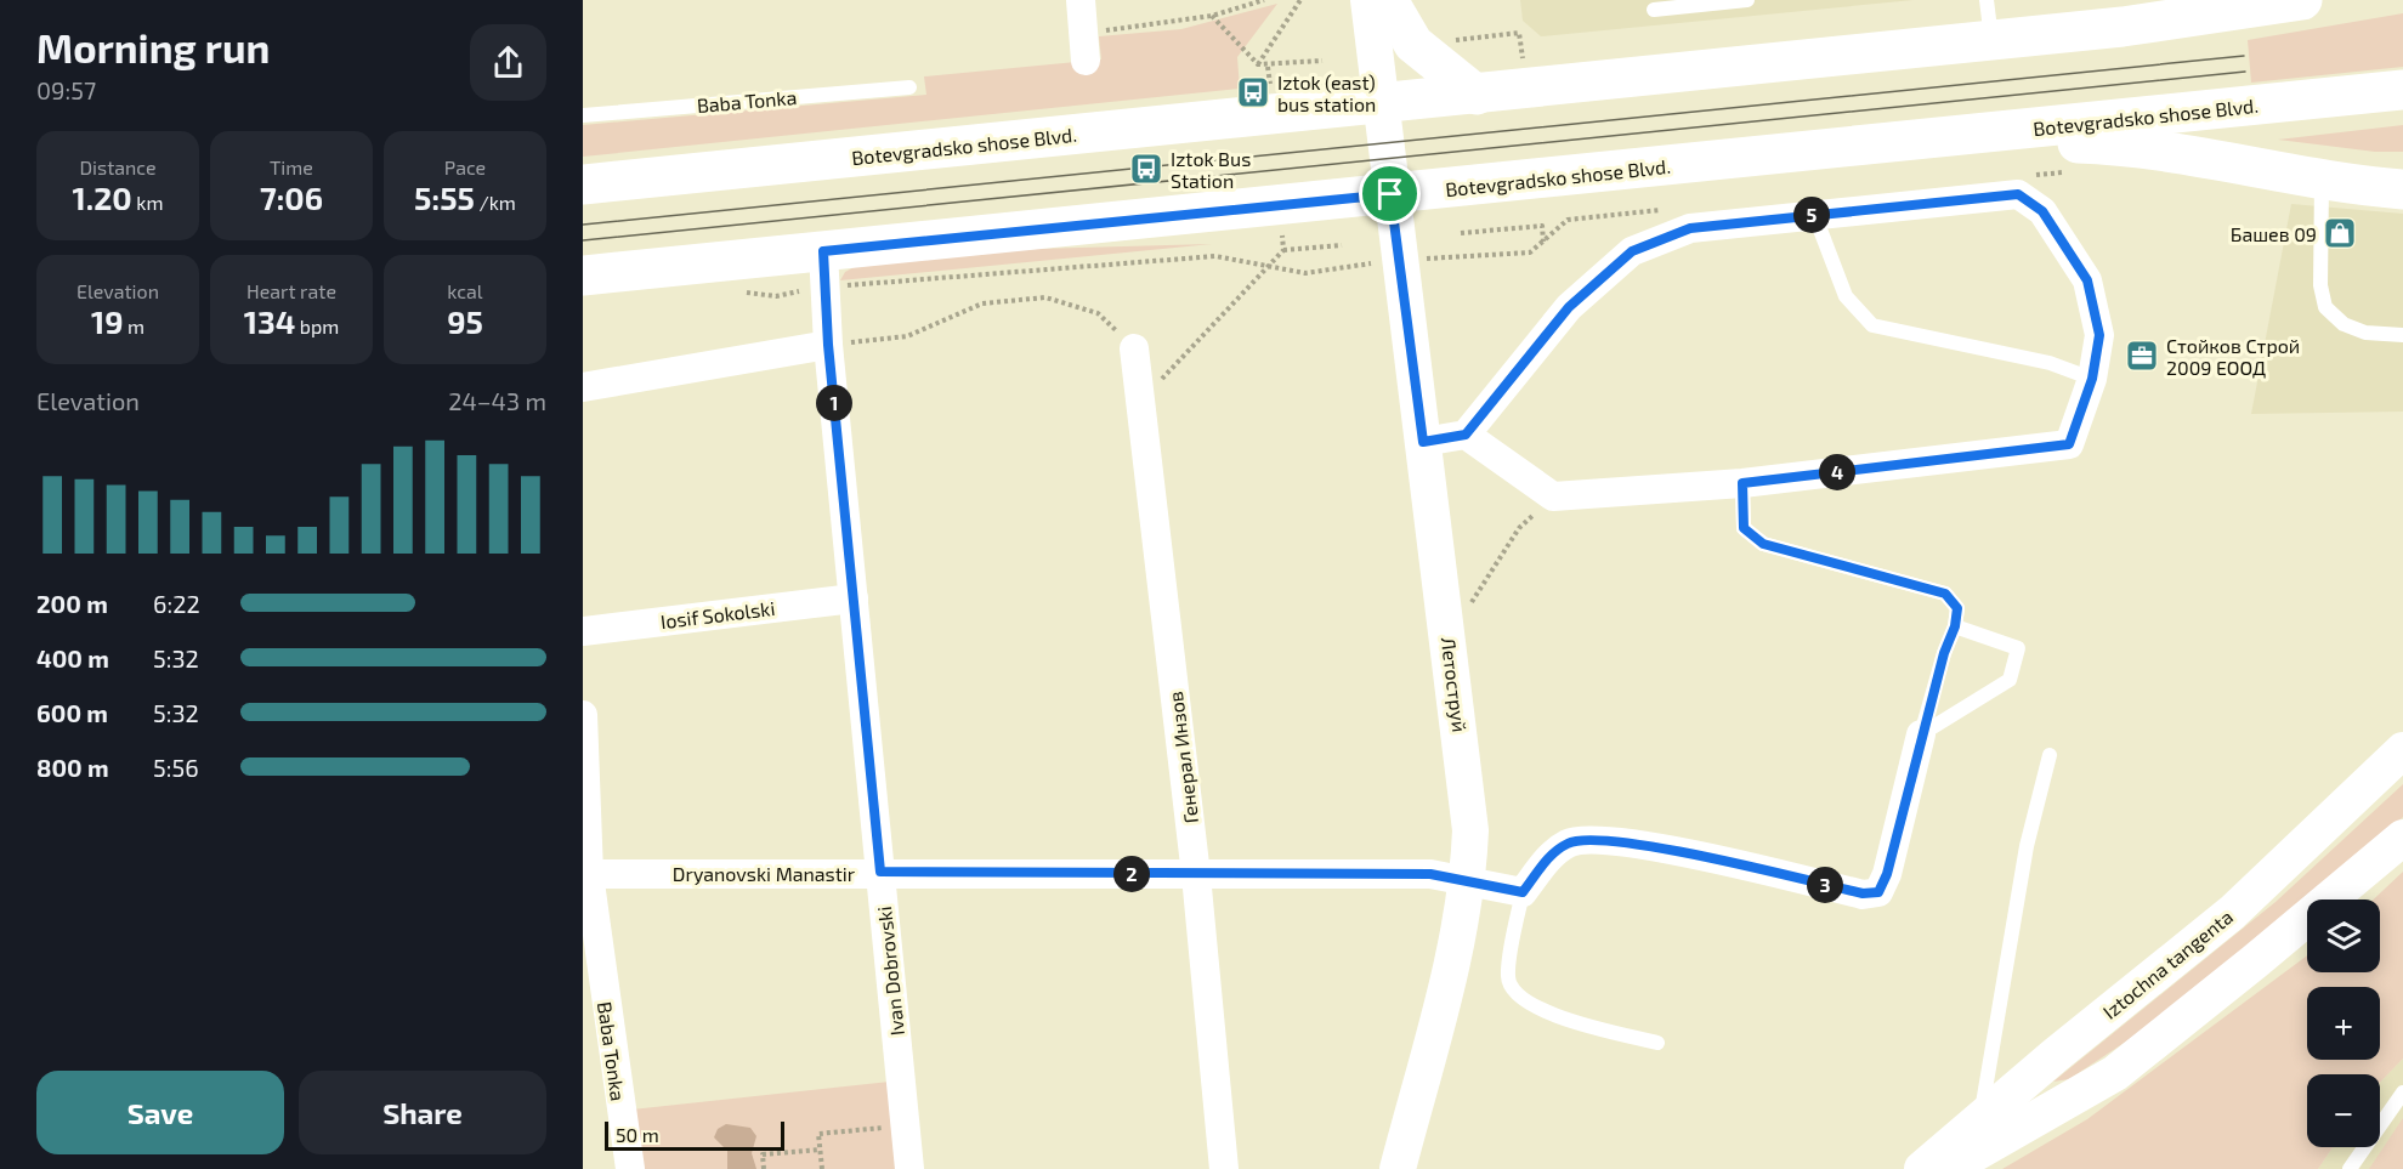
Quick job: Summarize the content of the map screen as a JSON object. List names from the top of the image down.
{
  "streets": {
    "main road": ["Botevgradsko shose Blvd."],
    "street": [
      "Baba Tonka",
      "Iosif Sokolski",
      "Летоструй",
      "Генерал Инзов",
      "Dryanovski Manastir",
      "Iztochna tangenta",
      "Ivan Dobrovski"
    ]
  },
  "crossings": [
    ["Baba Tonka", "Dryanovski Manastir"],
    ["Botevgradsko shose Blvd.", "Летоструй"],
    ["Botevgradsko shose Blvd.", "Ivan Dobrovski"],
    ["Iosif Sokolski", "Ivan Dobrovski"],
    ["Летоструй", "Dryanovski Manastir"],
    ["Генерал Инзов", "Dryanovski Manastir"],
    ["Dryanovski Manastir", "Ivan Dobrovski"]
  ],
  "places": {
    "bus stop": ["Iztok (east) bus station", "Iztok Bus Station"],
    "shop": ["Башев 09"],
    "office": ["Стойков Строй 2009 ЕООД"]
  },
  "scale_bar": "50 m",
  "page": {
    "heading": ["Morning run", "09:57"],
    "stats": [
      ["Distance", "1.20 km"],
      ["Time", "7:06"],
      ["Pace", "5:55 /km"],
      ["Elevation", "19 m"],
      ["Heart rate", "134 bpm"],
      ["kcal", "95"]
    ],
    "pins": [
      "5",
      "1",
      "4",
      "2",
      "3"
    ],
    "chart": ["Elevation", "24–43 m"],
    "list": [
      {
        "name": "200 m",
        "note": "6:22"
      },
      {
        "name": "400 m",
        "note": "5:32"
      },
      {
        "name": "600 m",
        "note": "5:32"
      },
      {
        "name": "800 m",
        "note": "5:56"
      }
    ],
    "map_buttons": ["+", "−"],
    "buttons": ["Save", "Share"],
    "scale": "50 m"
  }
}
